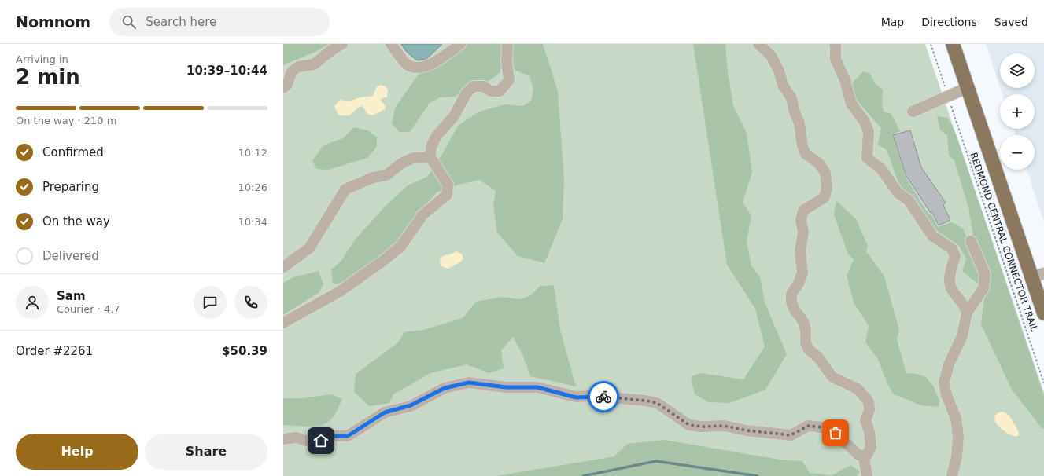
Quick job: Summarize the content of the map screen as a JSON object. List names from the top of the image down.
{
  "streets": {
    "path": ["REDMOND CENTRAL CONNECTOR TRAIL"]
  },
  "page": {
    "header": "Nomnom",
    "search": "Search here",
    "nav": ["Map", "Directions", "Saved"],
    "heading": ["2 min", "Arriving in", "10:39–10:44"],
    "panel": [
      "Sam",
      "Courier · 4.7",
      "Order #2261",
      "$50.39"
    ],
    "map_buttons": ["+", "−"],
    "bar": "On the way · 210 m",
    "list": [
      ["Confirmed", "10:12"],
      ["Preparing", "10:26"],
      ["On the way", "10:34"],
      "Delivered"
    ],
    "buttons": ["Help", "Share"]
  }
}
